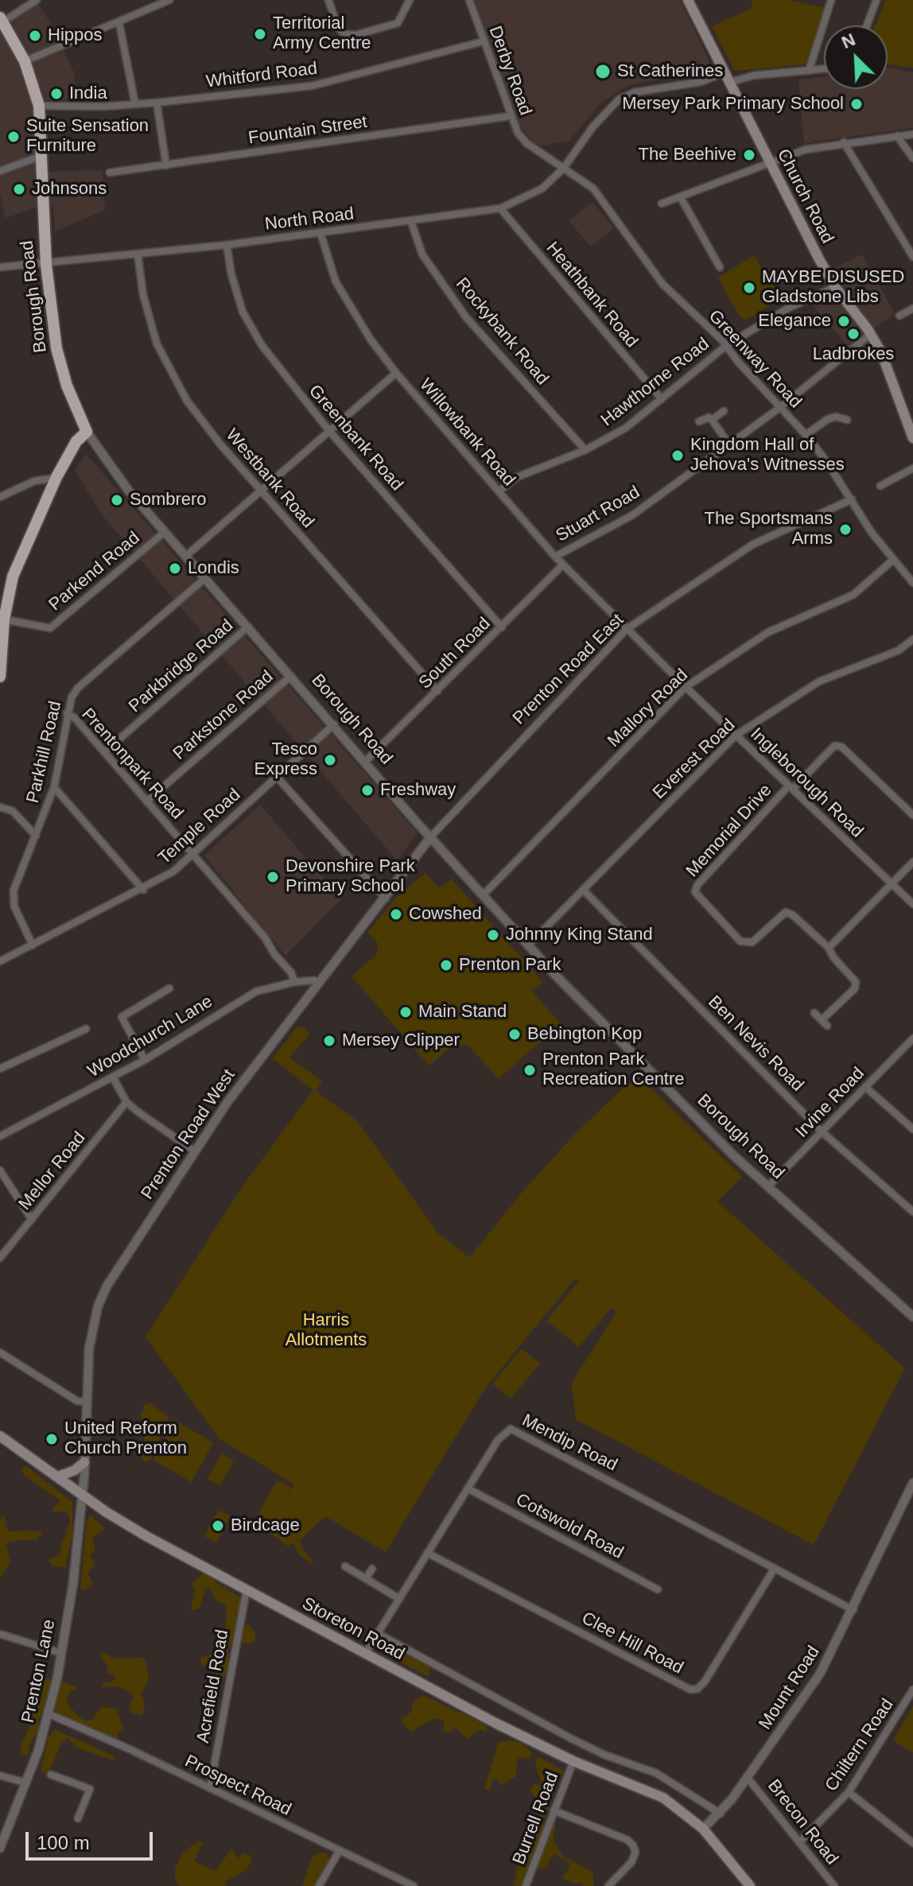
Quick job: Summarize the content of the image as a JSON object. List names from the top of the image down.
{
  "streets": {
    "highway": ["Borough Road"],
    "main road": ["Church Road", "Storeton Road"],
    "street": [
      "Derby Road",
      "Whitford Road",
      "Fountain Street",
      "North Road",
      "Heathbank Road",
      "Rockybank Road",
      "Greenway Road",
      "Hawthorne Road",
      "Willowbank Road",
      "Greenbank Road",
      "Westbank Road",
      "Stuart Road",
      "Parkend Road",
      "South Road",
      "Parkbridge Road",
      "Prenton Road East",
      "Mallory Road",
      "Parkstone Road",
      "Parkhill Road",
      "Everest Road",
      "Prentonpark Road",
      "Ingleborough Road",
      "Temple Road",
      "Memorial Drive",
      "Woodchurch Lane",
      "Ben Nevis Road",
      "Irvine Road",
      "Prenton Road West",
      "Mellor Road",
      "Mendip Road",
      "Cotswold Road",
      "Clee Hill Road",
      "Prenton Lane",
      "Acrefield Road",
      "Mount Road",
      "Chiltern Road",
      "Prospect Road",
      "Burrell Road",
      "Brecon Road"
    ]
  },
  "crossings": [
    ["Derby Road", "Whitford Road"],
    ["Derby Road", "Fountain Street"],
    ["Derby Road", "North Road"],
    ["Derby Road", "Greenway Road"],
    ["Whitford Road", "Borough Road"],
    ["Church Road", "North Road"],
    ["Church Road", "Hawthorne Road"],
    ["Church Road", "Stuart Road"],
    ["North Road", "Heathbank Road"],
    ["North Road", "Borough Road"],
    ["North Road", "Rockybank Road"],
    ["North Road", "Greenway Road"],
    ["North Road", "Willowbank Road"],
    ["North Road", "Greenbank Road"],
    ["North Road", "Westbank Road"],
    ["Heathbank Road", "Hawthorne Road"],
    ["Borough Road", "Parkend Road"],
    ["Borough Road", "South Road"],
    ["Borough Road", "Parkbridge Road"],
    ["Borough Road", "Prenton Road East"],
    ["Borough Road", "Mallory Road"],
    ["Borough Road", "Parkstone Road"],
    ["Borough Road", "Parkhill Road"],
    ["Borough Road", "Everest Road"],
    ["Borough Road", "Temple Road"],
    ["Borough Road", "Irvine Road"],
    ["Borough Road", "Prenton Road West"],
    ["Rockybank Road", "Hawthorne Road"],
    ["Greenway Road", "Hawthorne Road"],
    ["Greenway Road", "Stuart Road"],
    ["Greenway Road", "Prenton Road East"],
    ["Greenway Road", "Mallory Road"],
    ["Hawthorne Road", "Willowbank Road"],
    ["Willowbank Road", "Stuart Road"],
    ["Willowbank Road", "South Road"],
    ["Willowbank Road", "Prenton Road East"],
    ["Willowbank Road", "Ingleborough Road"],
    ["Greenbank Road", "South Road"],
    ["Westbank Road", "South Road"],
    ["Parkbridge Road", "Prentonpark Road"],
    ["Prenton Road East", "Ingleborough Road"],
    ["Prenton Road East", "Prenton Road West"],
    ["Mallory Road", "Ingleborough Road"],
    ["Parkstone Road", "Prentonpark Road"],
    ["Parkhill Road", "Prentonpark Road"],
    ["Parkhill Road", "Temple Road"],
    ["Everest Road", "Ingleborough Road"],
    ["Everest Road", "Ben Nevis Road"],
    ["Prentonpark Road", "Temple Road"],
    ["Prentonpark Road", "Woodchurch Lane"],
    ["Ingleborough Road", "Memorial Drive"],
    ["Woodchurch Lane", "Prenton Road West"],
    ["Ben Nevis Road", "Irvine Road"],
    ["Prenton Road West", "Storeton Road"],
    ["Prenton Road West", "Prenton Lane"],
    ["Mendip Road", "Cotswold Road"],
    ["Mendip Road", "Storeton Road"],
    ["Mendip Road", "Clee Hill Road"],
    ["Mendip Road", "Mount Road"],
    ["Storeton Road", "Prenton Lane"],
    ["Storeton Road", "Acrefield Road"],
    ["Storeton Road", "Mount Road"],
    ["Storeton Road", "Burrell Road"],
    ["Prenton Lane", "Prospect Road"],
    ["Acrefield Road", "Prospect Road"],
    ["Mount Road", "Brecon Road"],
    ["Chiltern Road", "Brecon Road"]
  ],
  "parks": ["Harris Allotments"],
  "places": [
    "Territorial Army Centre",
    "Hippos",
    "St Catherines",
    "India",
    "Mersey Park Primary School",
    "Suite Sensation Furniture",
    "The Beehive",
    "Johnsons",
    "MAYBE DISUSED Gladstone Libs",
    "Elegance",
    "Ladbrokes",
    "Kingdom Hall of Jehova's Witnesses",
    "Sombrero",
    "The Sportsmans Arms",
    "Londis",
    "Tesco Express",
    "Freshway",
    "Devonshire Park Primary School",
    "Cowshed",
    "Johnny King Stand",
    "Prenton Park",
    "Main Stand",
    "Bebington Kop",
    "Mersey Clipper",
    "Prenton Park Recreation Centre",
    "United Reform Church Prenton",
    "Birdcage"
  ],
  "scale_bar": "100 m",
  "north": "top left"
}
